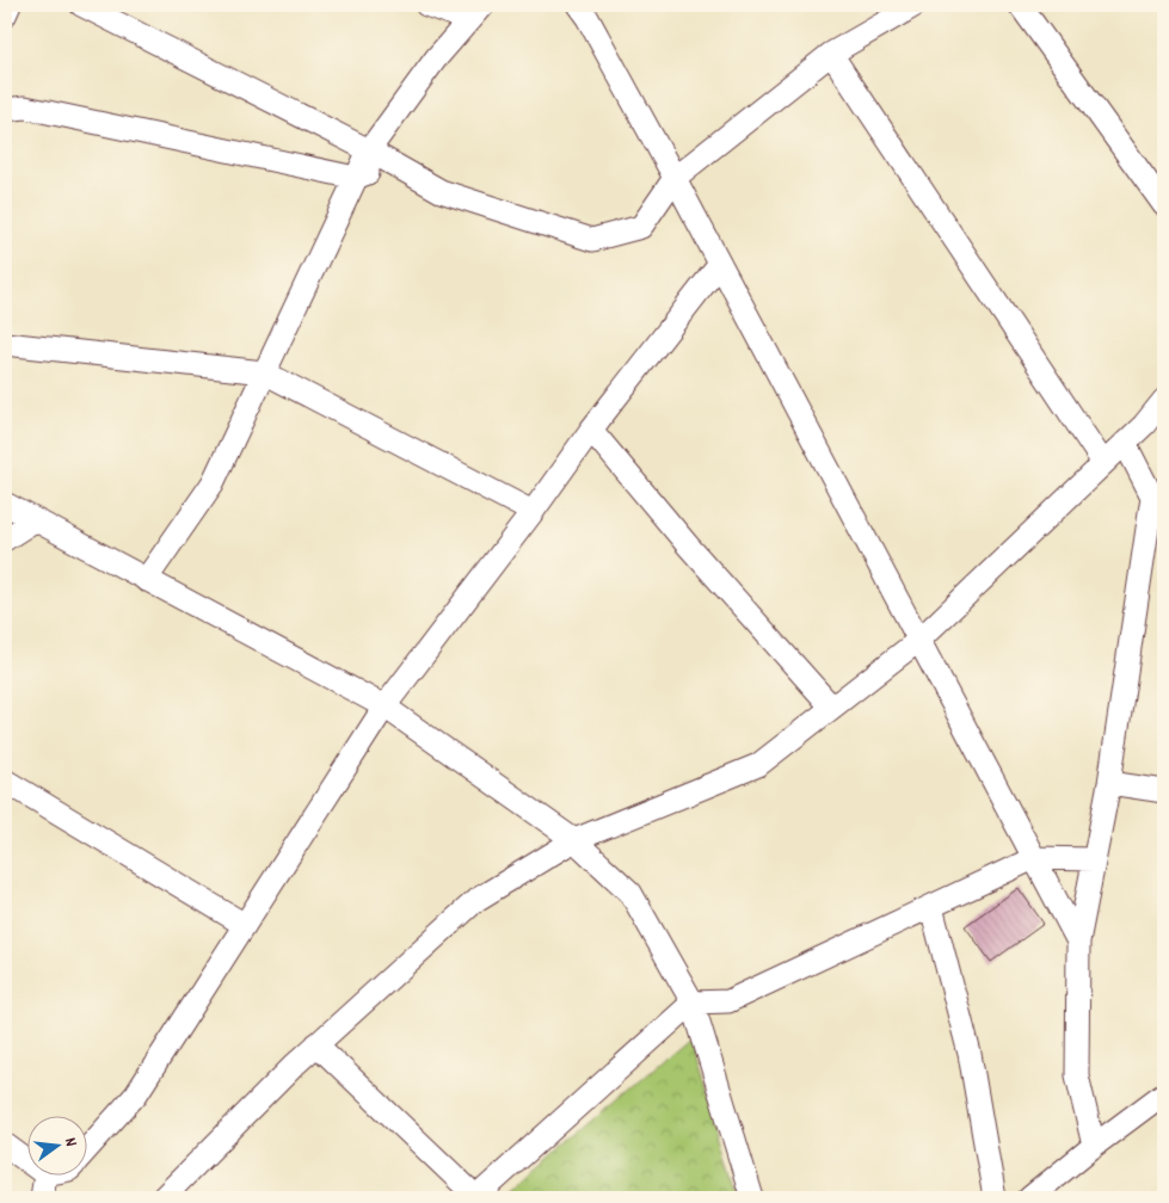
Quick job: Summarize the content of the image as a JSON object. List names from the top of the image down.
{
  "north": "right"
}
